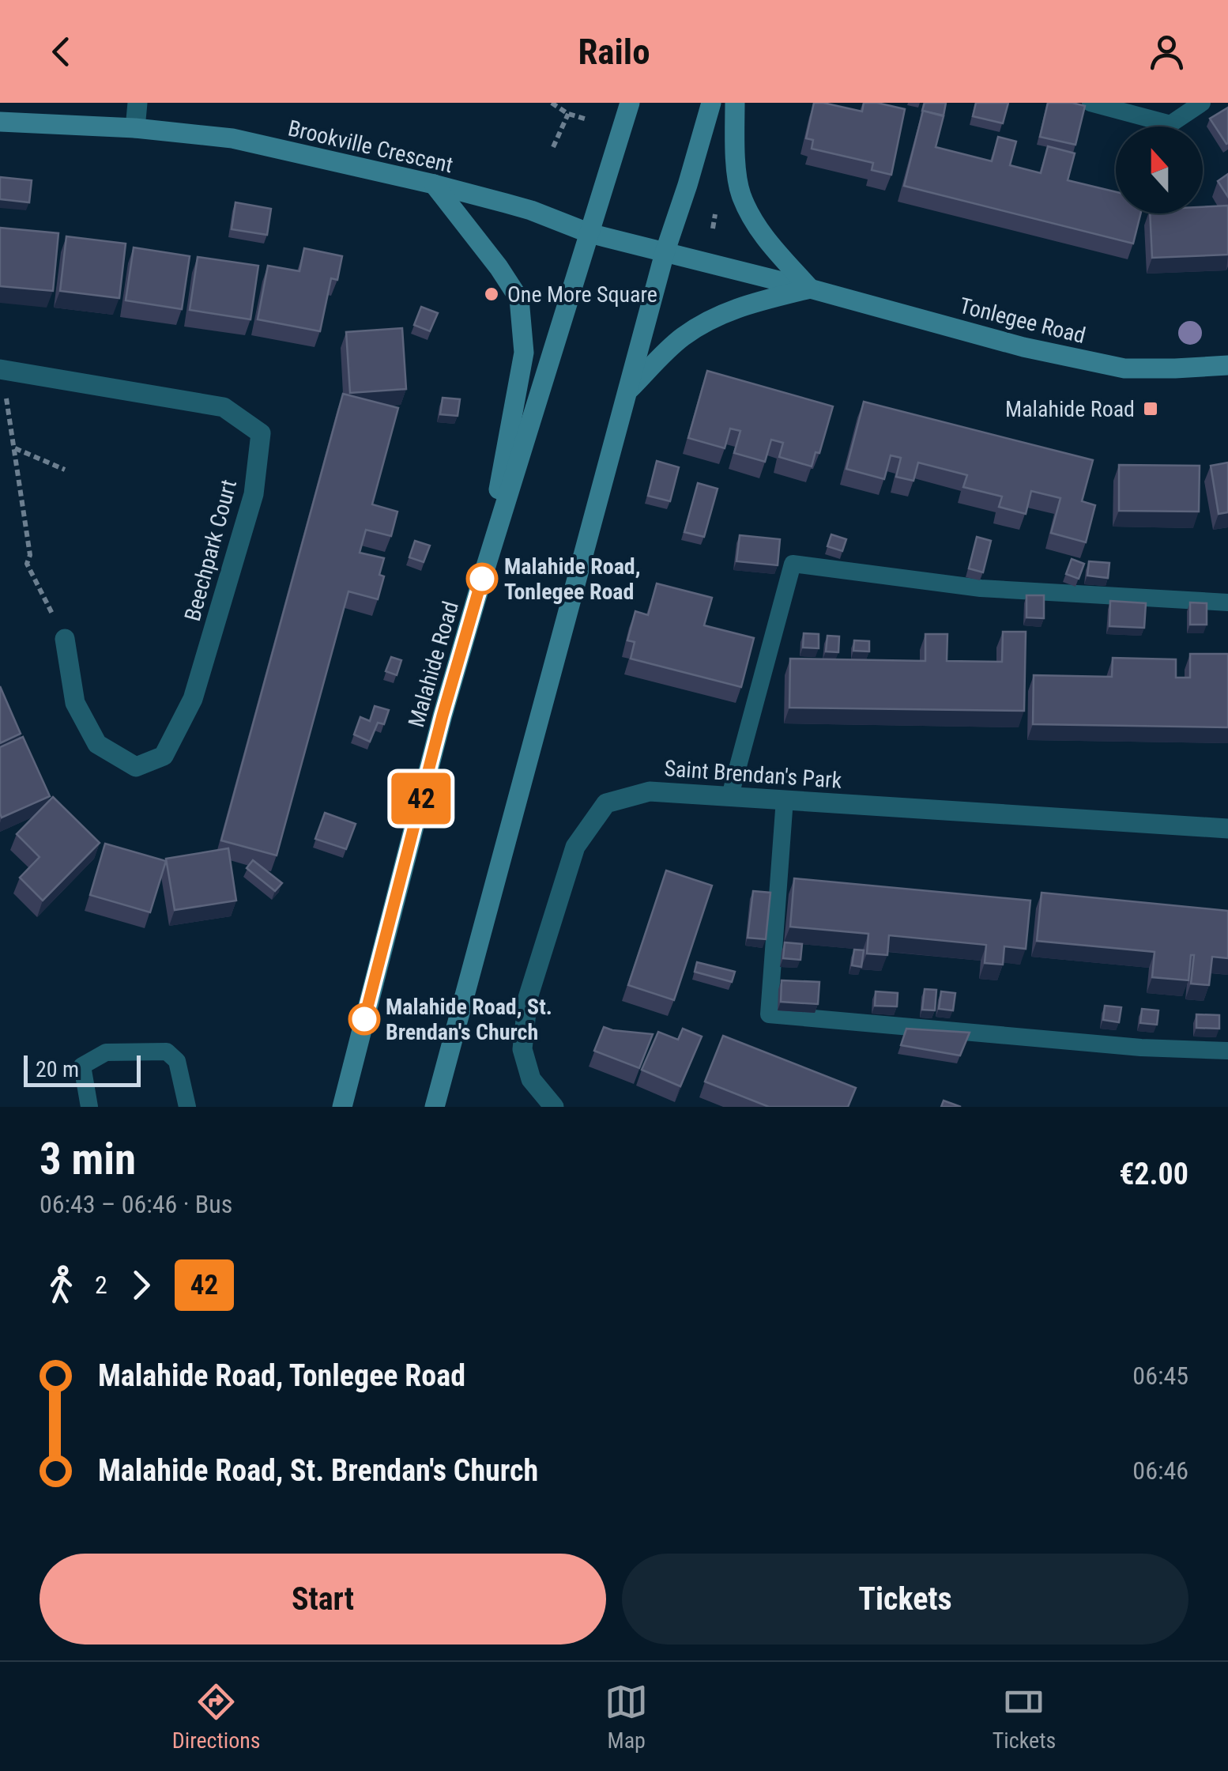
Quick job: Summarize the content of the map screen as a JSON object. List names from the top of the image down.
{
  "streets": {
    "main road": ["Brookville Crescent", "Tonlegee Road", "Malahide Road"],
    "street": ["Beechpark Court", "Saint Brendan's Park"]
  },
  "crossings": [
    ["Brookville Crescent", "Tonlegee Road"],
    ["Brookville Crescent", "Malahide Road"],
    ["Tonlegee Road", "Malahide Road"]
  ],
  "places": {
    "other": ["One More Square", "Malahide Road, Tonlegee Road", "Malahide Road, St. Brendan's Church"],
    "transit": ["Malahide Road"]
  },
  "lines": ["bus line 42"],
  "scale_bar": "20 m",
  "north": "top",
  "page": {
    "header": "Railo",
    "on_map": "42",
    "scale": "20 m",
    "heading": ["3 min", "06:43 – 06:46 · Bus", "€2.00"],
    "legs": ["2", "42"],
    "list": [
      {
        "name": "Malahide Road, Tonlegee Road",
        "value": "06:45"
      },
      {
        "name": "Malahide Road, St. Brendan's Church",
        "value": "06:46"
      }
    ],
    "buttons": ["Start", "Tickets"],
    "tabs": ["Directions", "Map", "Tickets"]
  }
}
